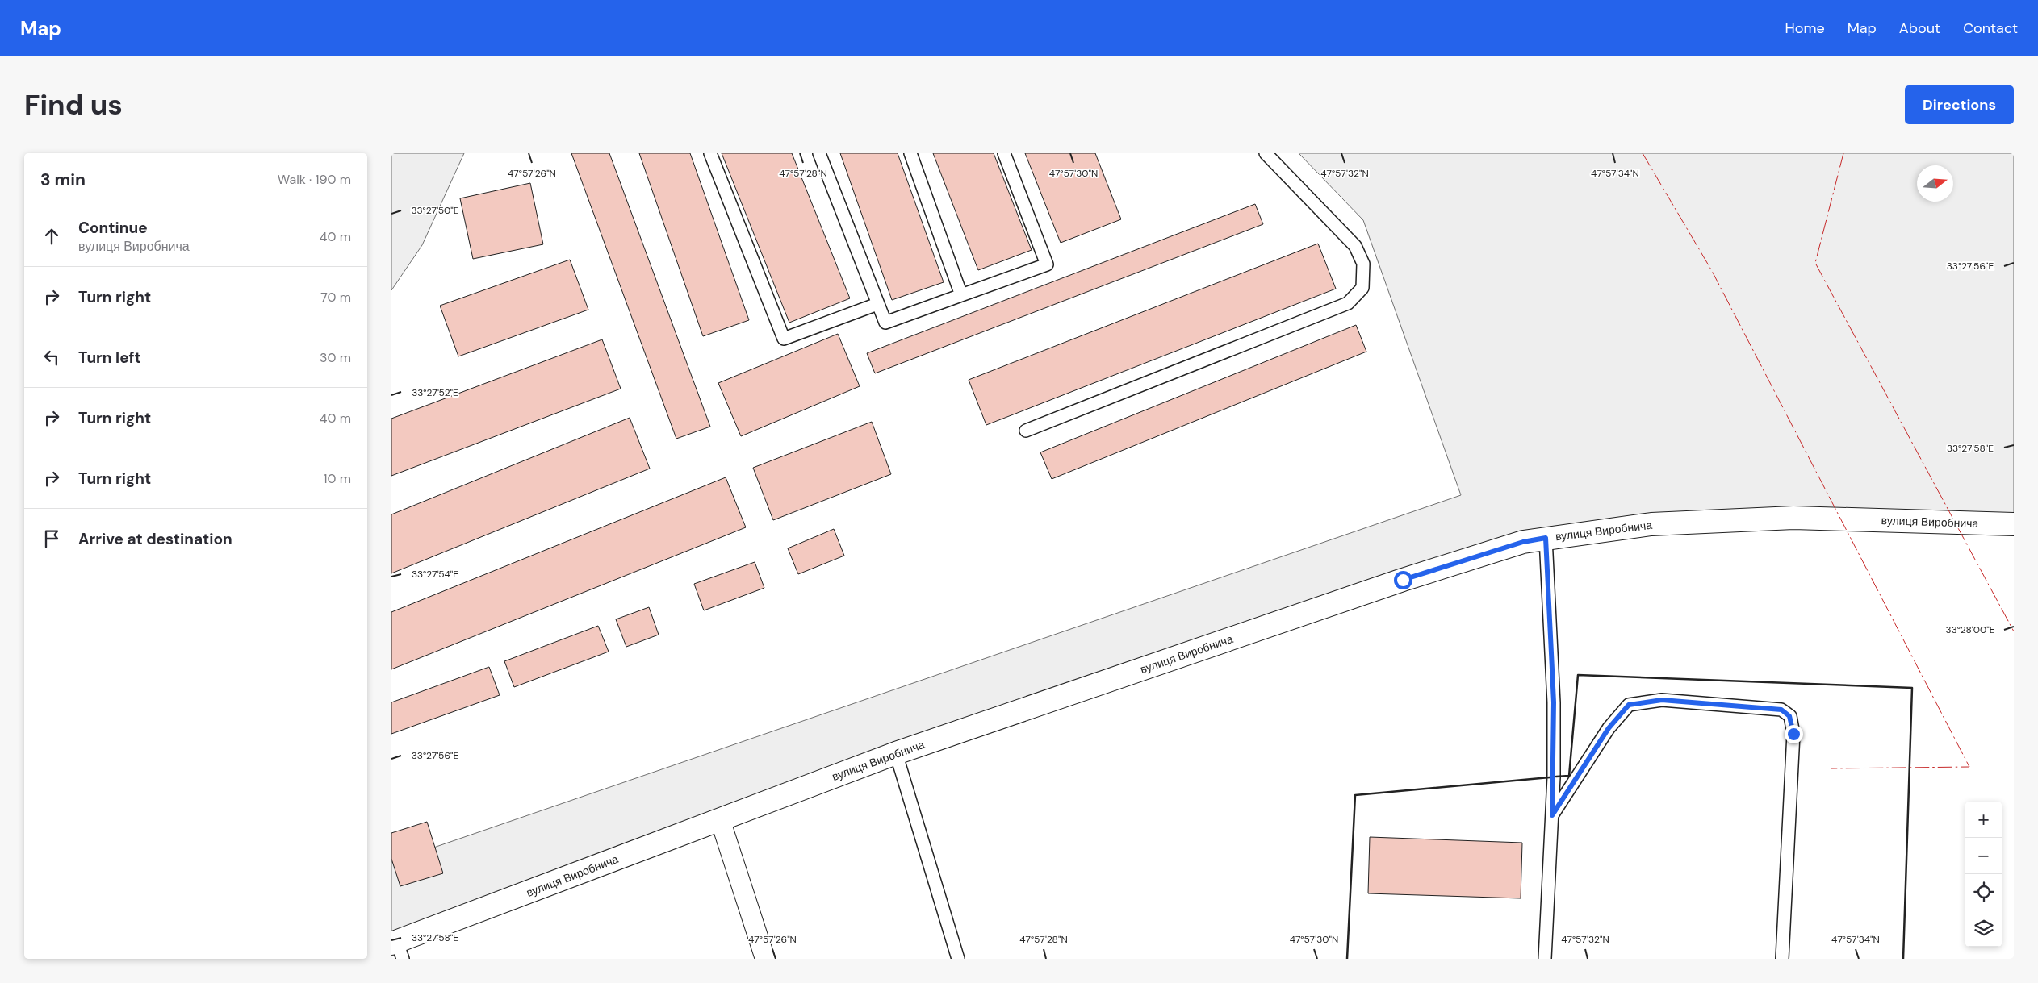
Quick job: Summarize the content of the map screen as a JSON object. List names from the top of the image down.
{
  "streets": {
    "street": ["вулиця Виробнича"]
  },
  "north": "right",
  "page": {
    "header": "Map",
    "nav": [
      "Home",
      "Map",
      "About",
      "Contact"
    ],
    "buttons": "Directions",
    "title": "Find us",
    "heading": ["3 min", "Walk · 190 m"],
    "list": [
      ["Continue", "вулиця Виробнича", "40 m"],
      ["Turn right", "70 m"],
      ["Turn left", "30 m"],
      ["Turn right", "40 m"],
      ["Turn right", "10 m"],
      "Arrive at destination"
    ],
    "map_buttons": ["+", "−"]
  },
  "coordinates": [
    "47°57'26\"N",
    "47°57'28\"N",
    "47°57'30\"N",
    "47°57'32\"N",
    "47°57'34\"N",
    "33°27'50\"E",
    "33°27'56\"E",
    "33°27'52\"E",
    "33°27'58\"E",
    "33°27'54\"E",
    "33°28'00\"E"
  ]
}
